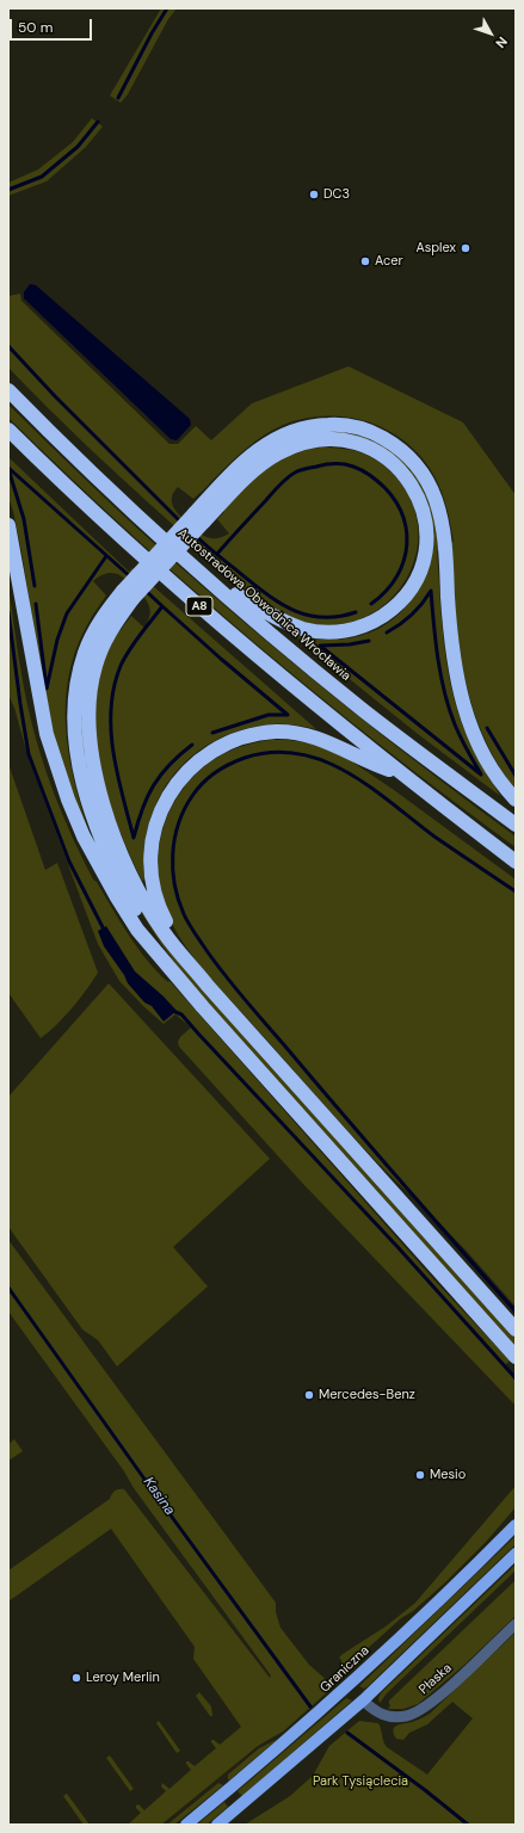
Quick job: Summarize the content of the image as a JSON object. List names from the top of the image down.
{
  "streets": {
    "highway": ["Autostradowa Obwodnica Wrocławia", "A8"],
    "main road": ["Graniczna"],
    "street": ["Płaska"]
  },
  "water": ["Kasina"],
  "parks": ["Park Tysiąclecia"],
  "places": [
    "DC3",
    "Asplex",
    "Acer",
    "Mercedes-Benz",
    "Mesio",
    "Leroy Merlin"
  ],
  "scale_bar": "50 m",
  "north": "bottom right"
}
